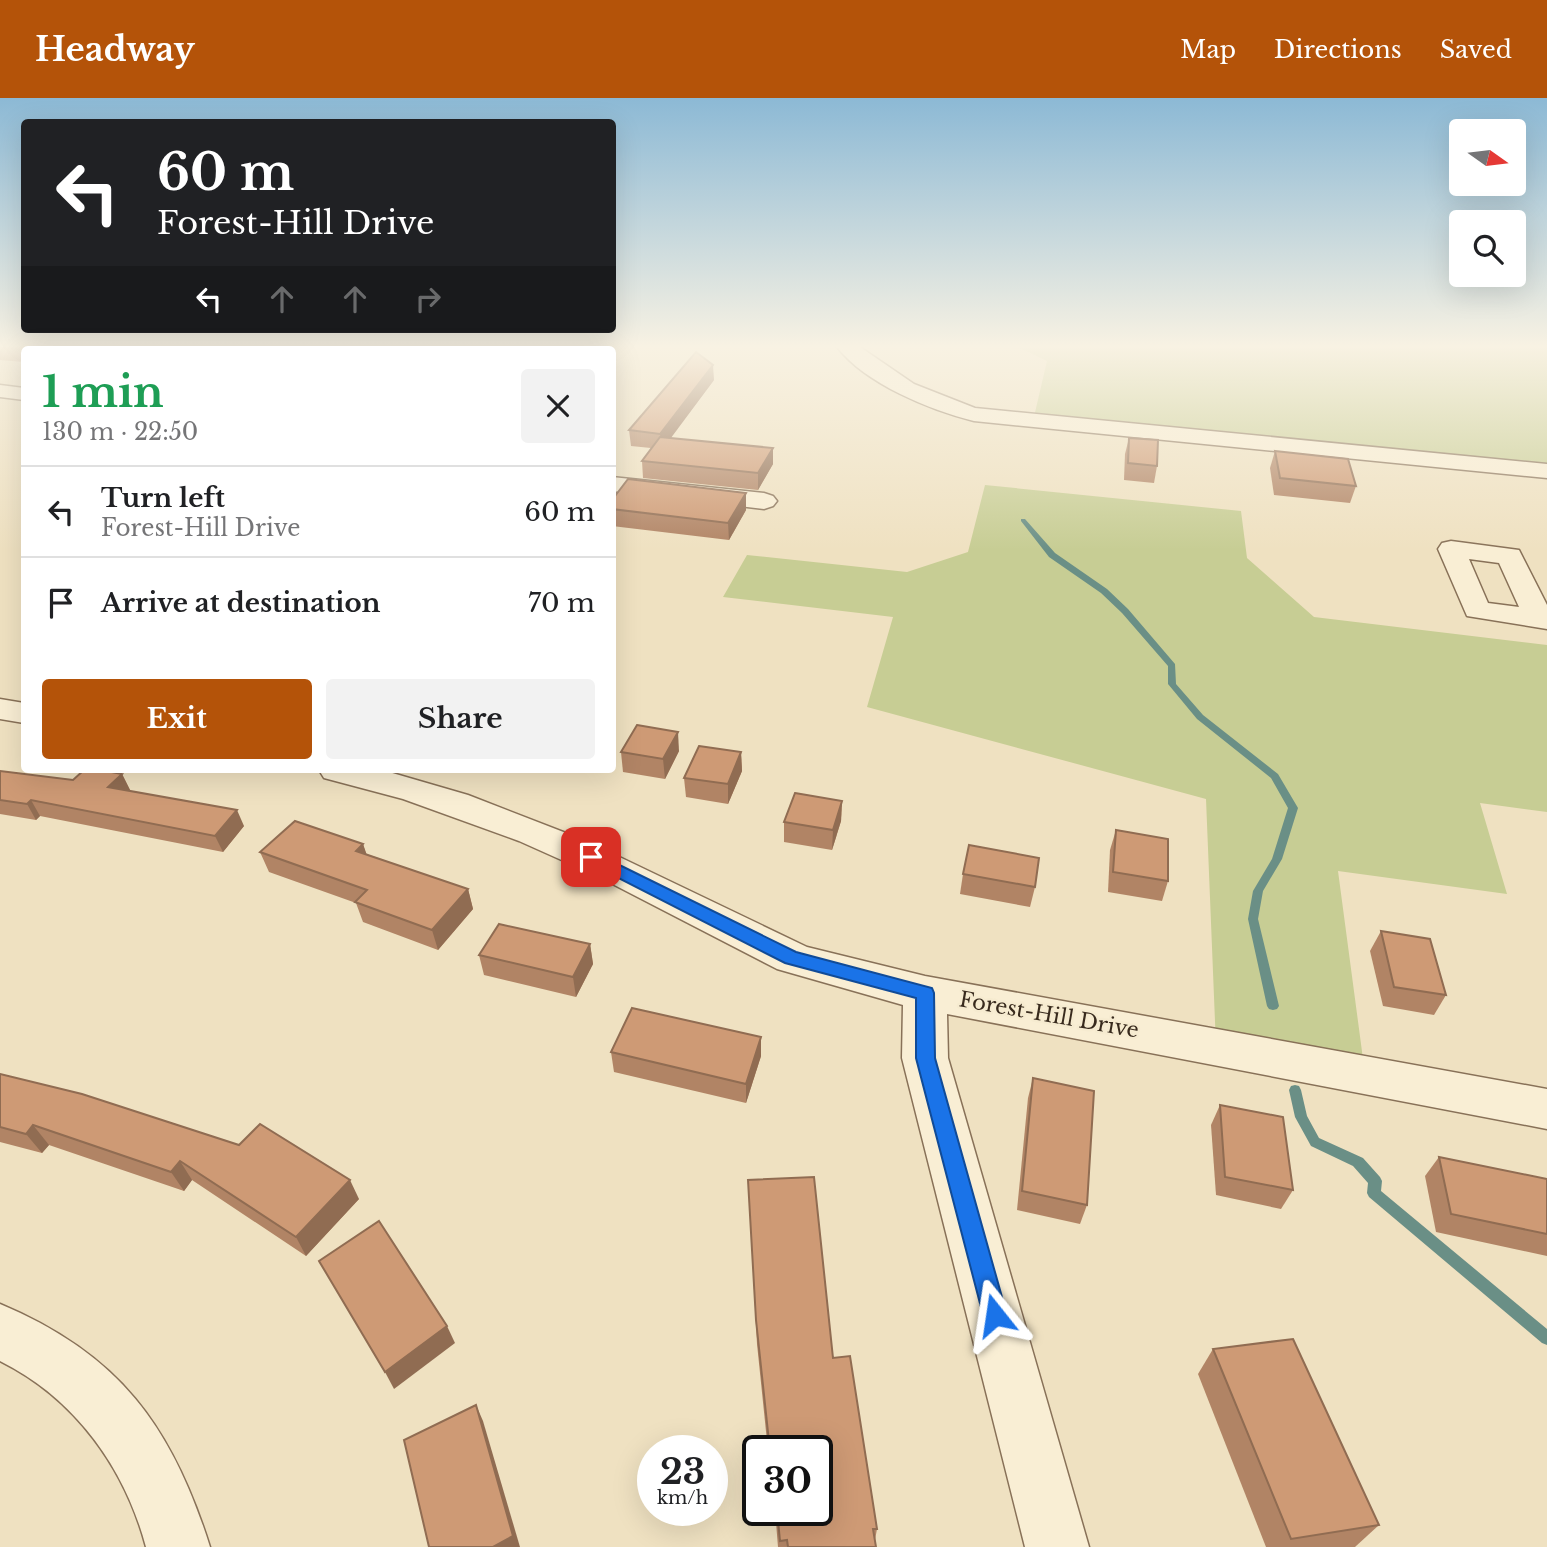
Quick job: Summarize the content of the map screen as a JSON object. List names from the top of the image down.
{
  "streets": {
    "street": ["Forest-Hill Drive"]
  },
  "north": "right",
  "page": {
    "header": "Headway",
    "nav": ["Map", "Directions", "Saved"],
    "turn": ["60 m", "Forest-Hill Drive"],
    "heading": ["1 min", "130 m · 22:50"],
    "list": [
      {
        "name": "Turn left",
        "note": "Forest-Hill Drive",
        "value": "60 m"
      },
      {
        "name": "Arrive at destination",
        "value": "70 m"
      }
    ],
    "buttons": ["Exit", "Share"],
    "speed": "23 km/h",
    "limit": "30"
  }
}
